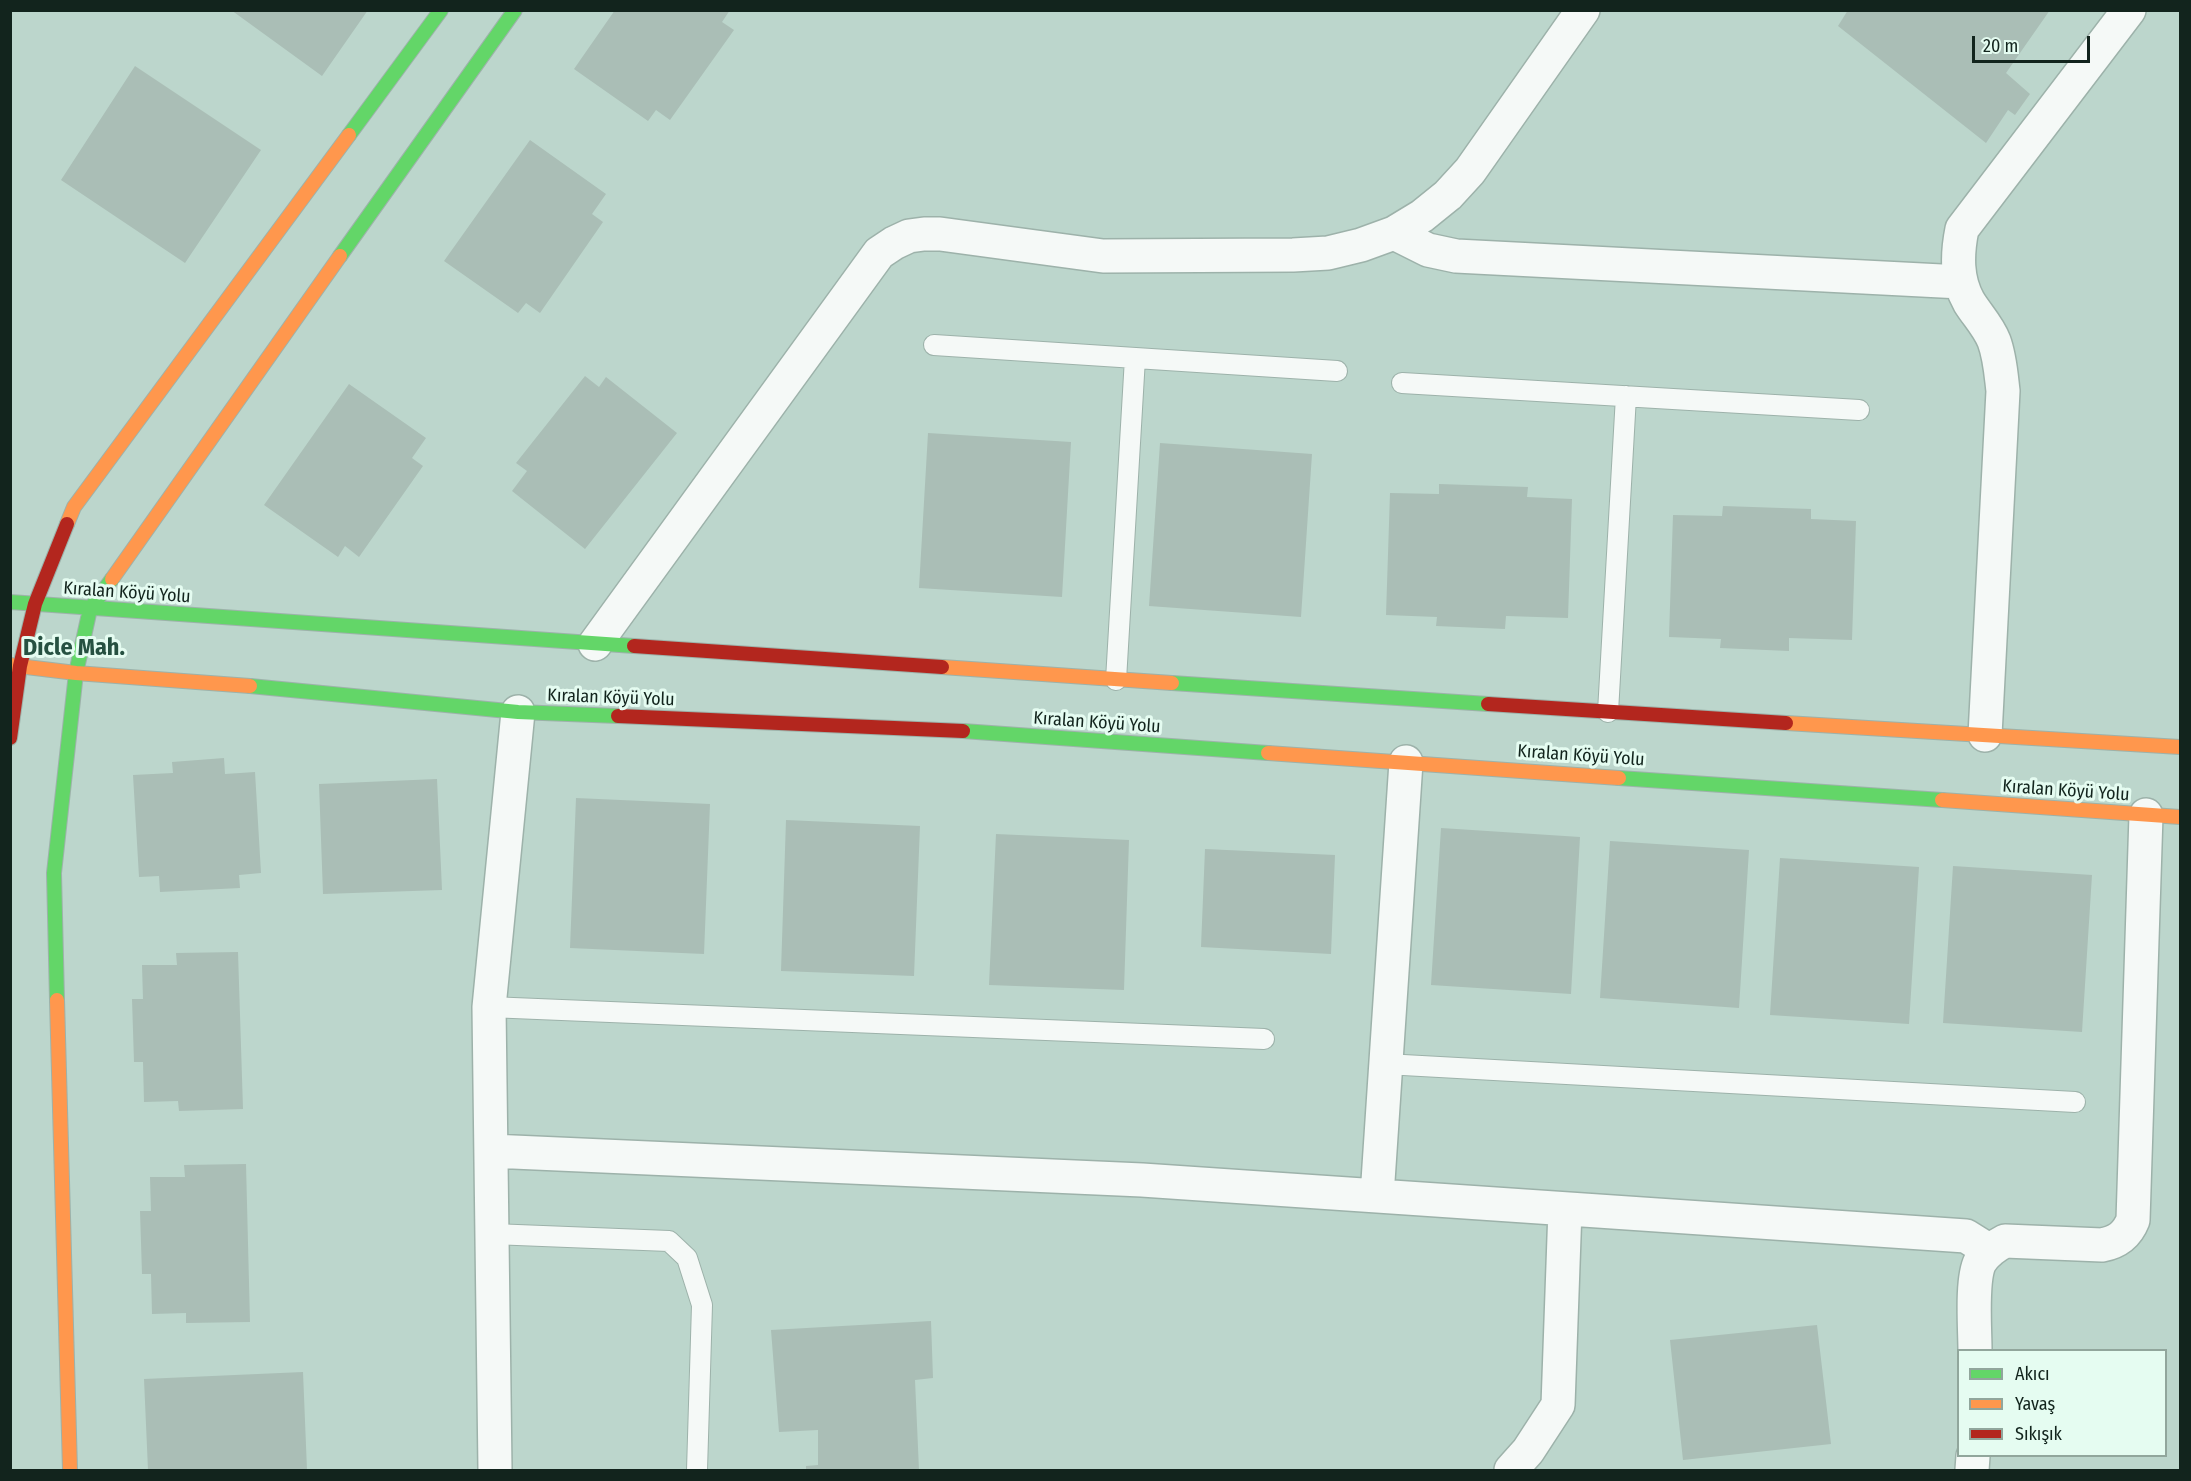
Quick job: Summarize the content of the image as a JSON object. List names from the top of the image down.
{
  "streets": {
    "street": ["Kıralan Köyü Yolu"]
  },
  "districts": ["Dicle Mah."],
  "legend": ["Akıcı", "Yavaş", "Sıkışık"],
  "scale_bar": "20 m"
}
